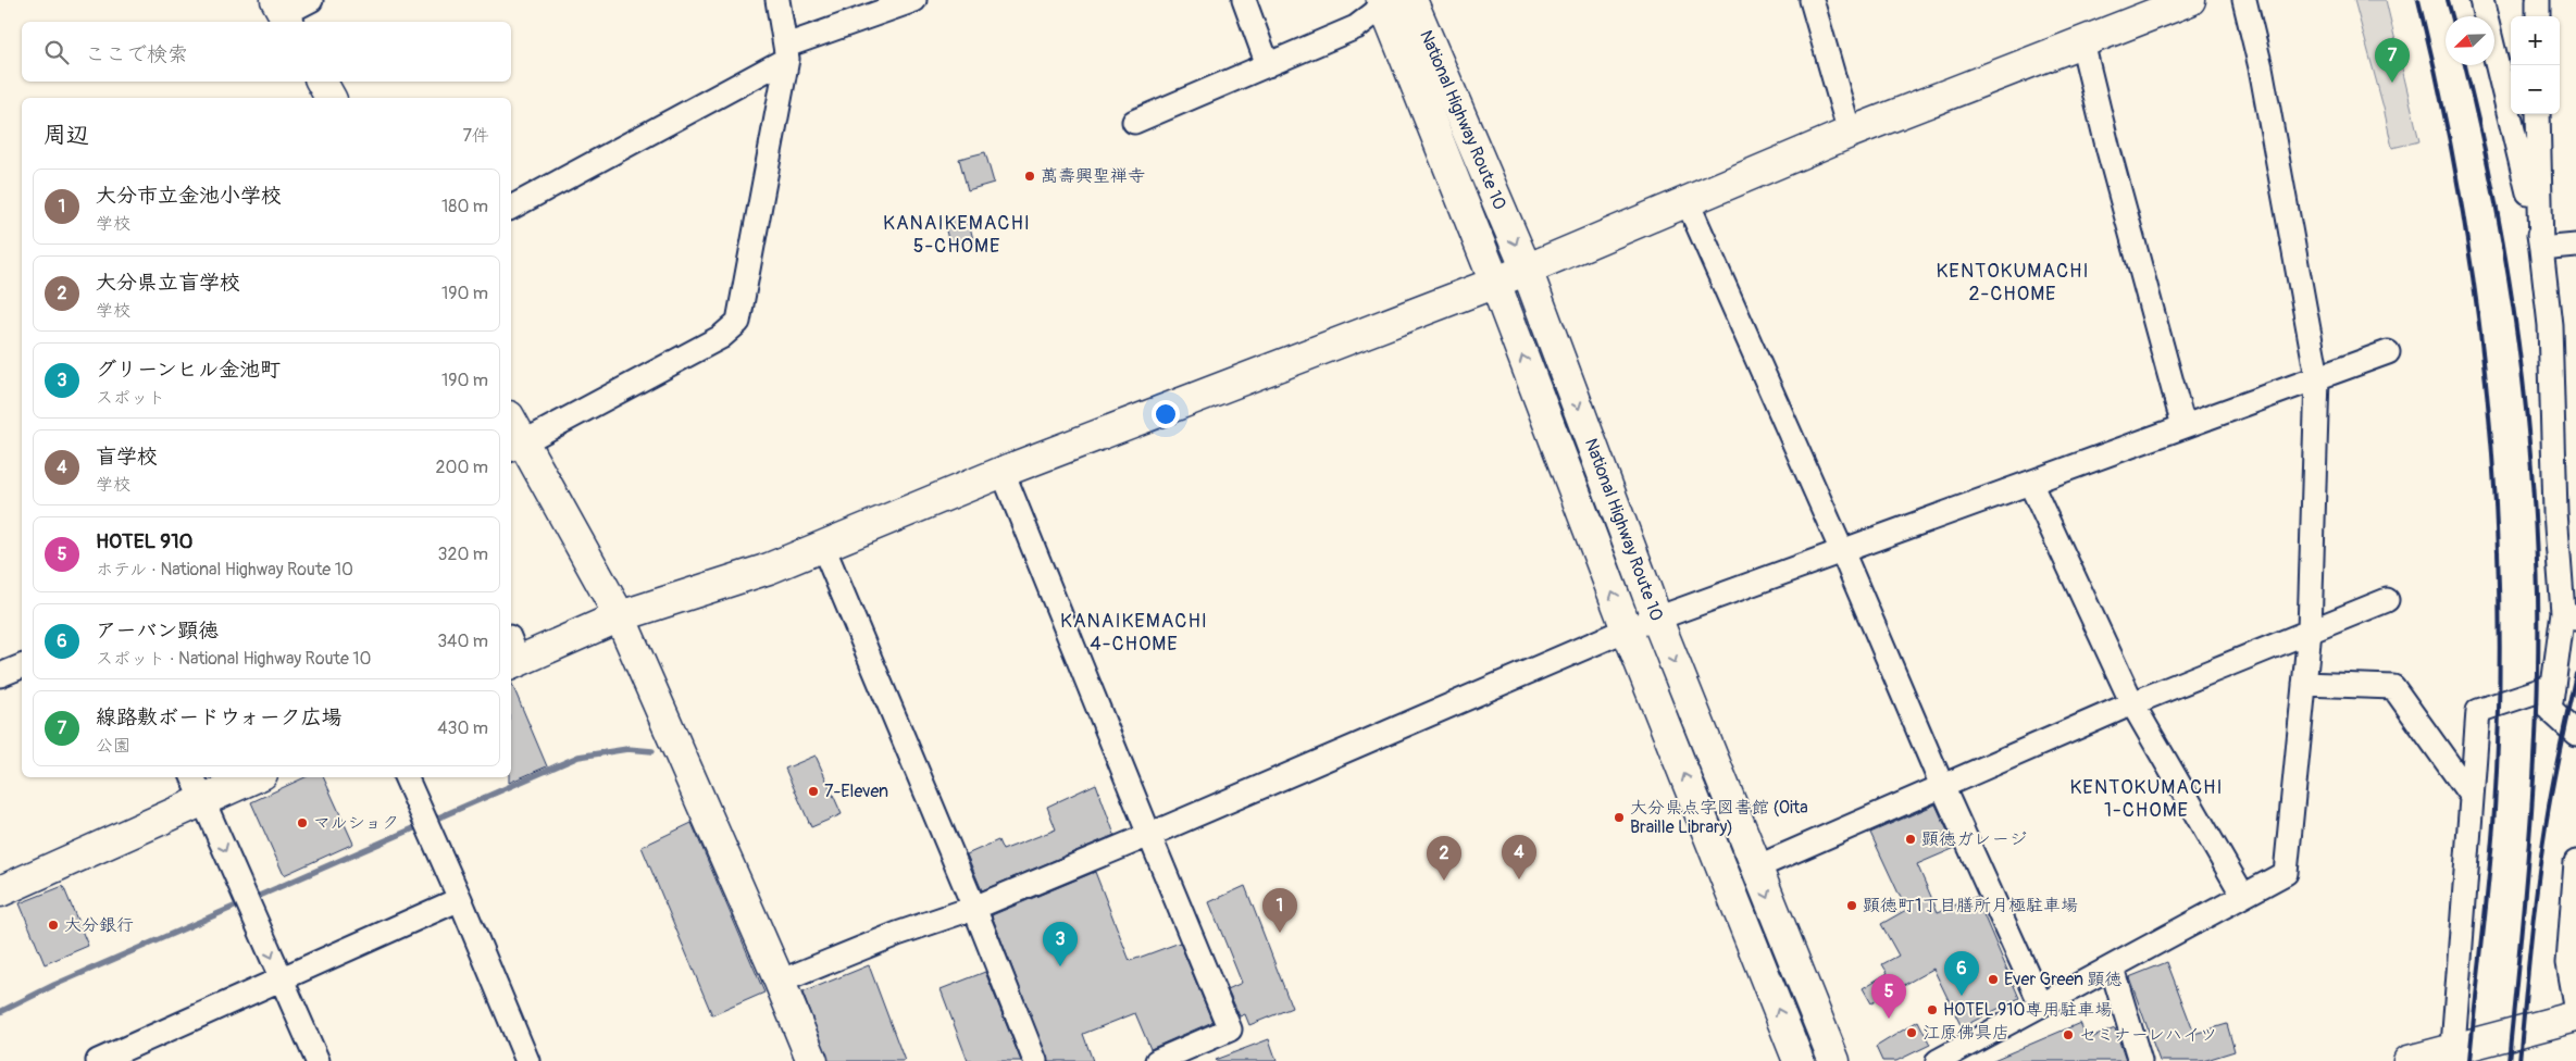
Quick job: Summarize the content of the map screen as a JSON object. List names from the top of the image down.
{
  "streets": {
    "main road": ["National Highway Route 10"]
  },
  "districts": [
    "KANAIKEMACHI 5-CHOME",
    "KENTOKUMACHI 2-CHOME",
    "KANAIKEMACHI 4-CHOME",
    "KENTOKUMACHI 1-CHOME"
  ],
  "places": [
    "萬壽興聖禅寺",
    "7-Eleven",
    "大分県点字図書館 (Oita Braille Library)",
    "マルショク",
    "顕徳ガレージ",
    "顕徳町1丁目膳所月極駐車場",
    "大分銀行",
    "Ever Green 顕徳",
    "HOTEL 910専用駐車場",
    "江原佛具店",
    "セミナーレハイツ"
  ],
  "north": "bottom left",
  "page": {
    "map_buttons": ["+", "−"],
    "search": "ここで検索",
    "pins": [
      "7",
      "4",
      "2",
      "1",
      "3",
      "6",
      "5"
    ],
    "heading": ["周辺", "7件"],
    "list": [
      {
        "mark": "1",
        "name": "大分市立金池小学校",
        "note": "学校",
        "value": "180 m"
      },
      {
        "mark": "2",
        "name": "大分県立盲学校",
        "note": "学校",
        "value": "190 m"
      },
      {
        "mark": "3",
        "name": "グリーンヒル金池町",
        "note": "スポット",
        "value": "190 m"
      },
      {
        "mark": "4",
        "name": "盲学校",
        "note": "学校",
        "value": "200 m"
      },
      {
        "mark": "5",
        "name": "HOTEL 910",
        "note": "ホテル · National Highway Route 10",
        "value": "320 m"
      },
      {
        "mark": "6",
        "name": "アーバン顕徳",
        "note": "スポット · National Highway Route 10",
        "value": "340 m"
      },
      {
        "mark": "7",
        "name": "線路敷ボードウォーク広場",
        "note": "公園",
        "value": "430 m"
      }
    ]
  }
}
